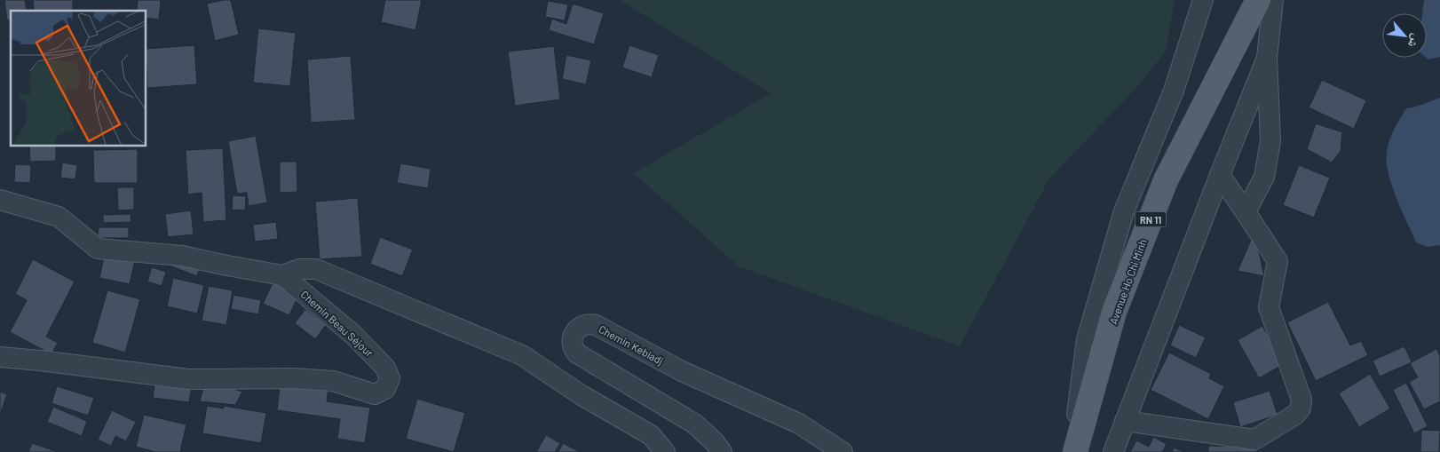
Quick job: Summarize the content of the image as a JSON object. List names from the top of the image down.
{
  "streets": {
    "main road": ["RN 11", "Avenue Ho Chi Minh"],
    "street": ["Chemin Beau Séjour", "Chemin Kebladj"]
  },
  "north": "bottom right"
}
